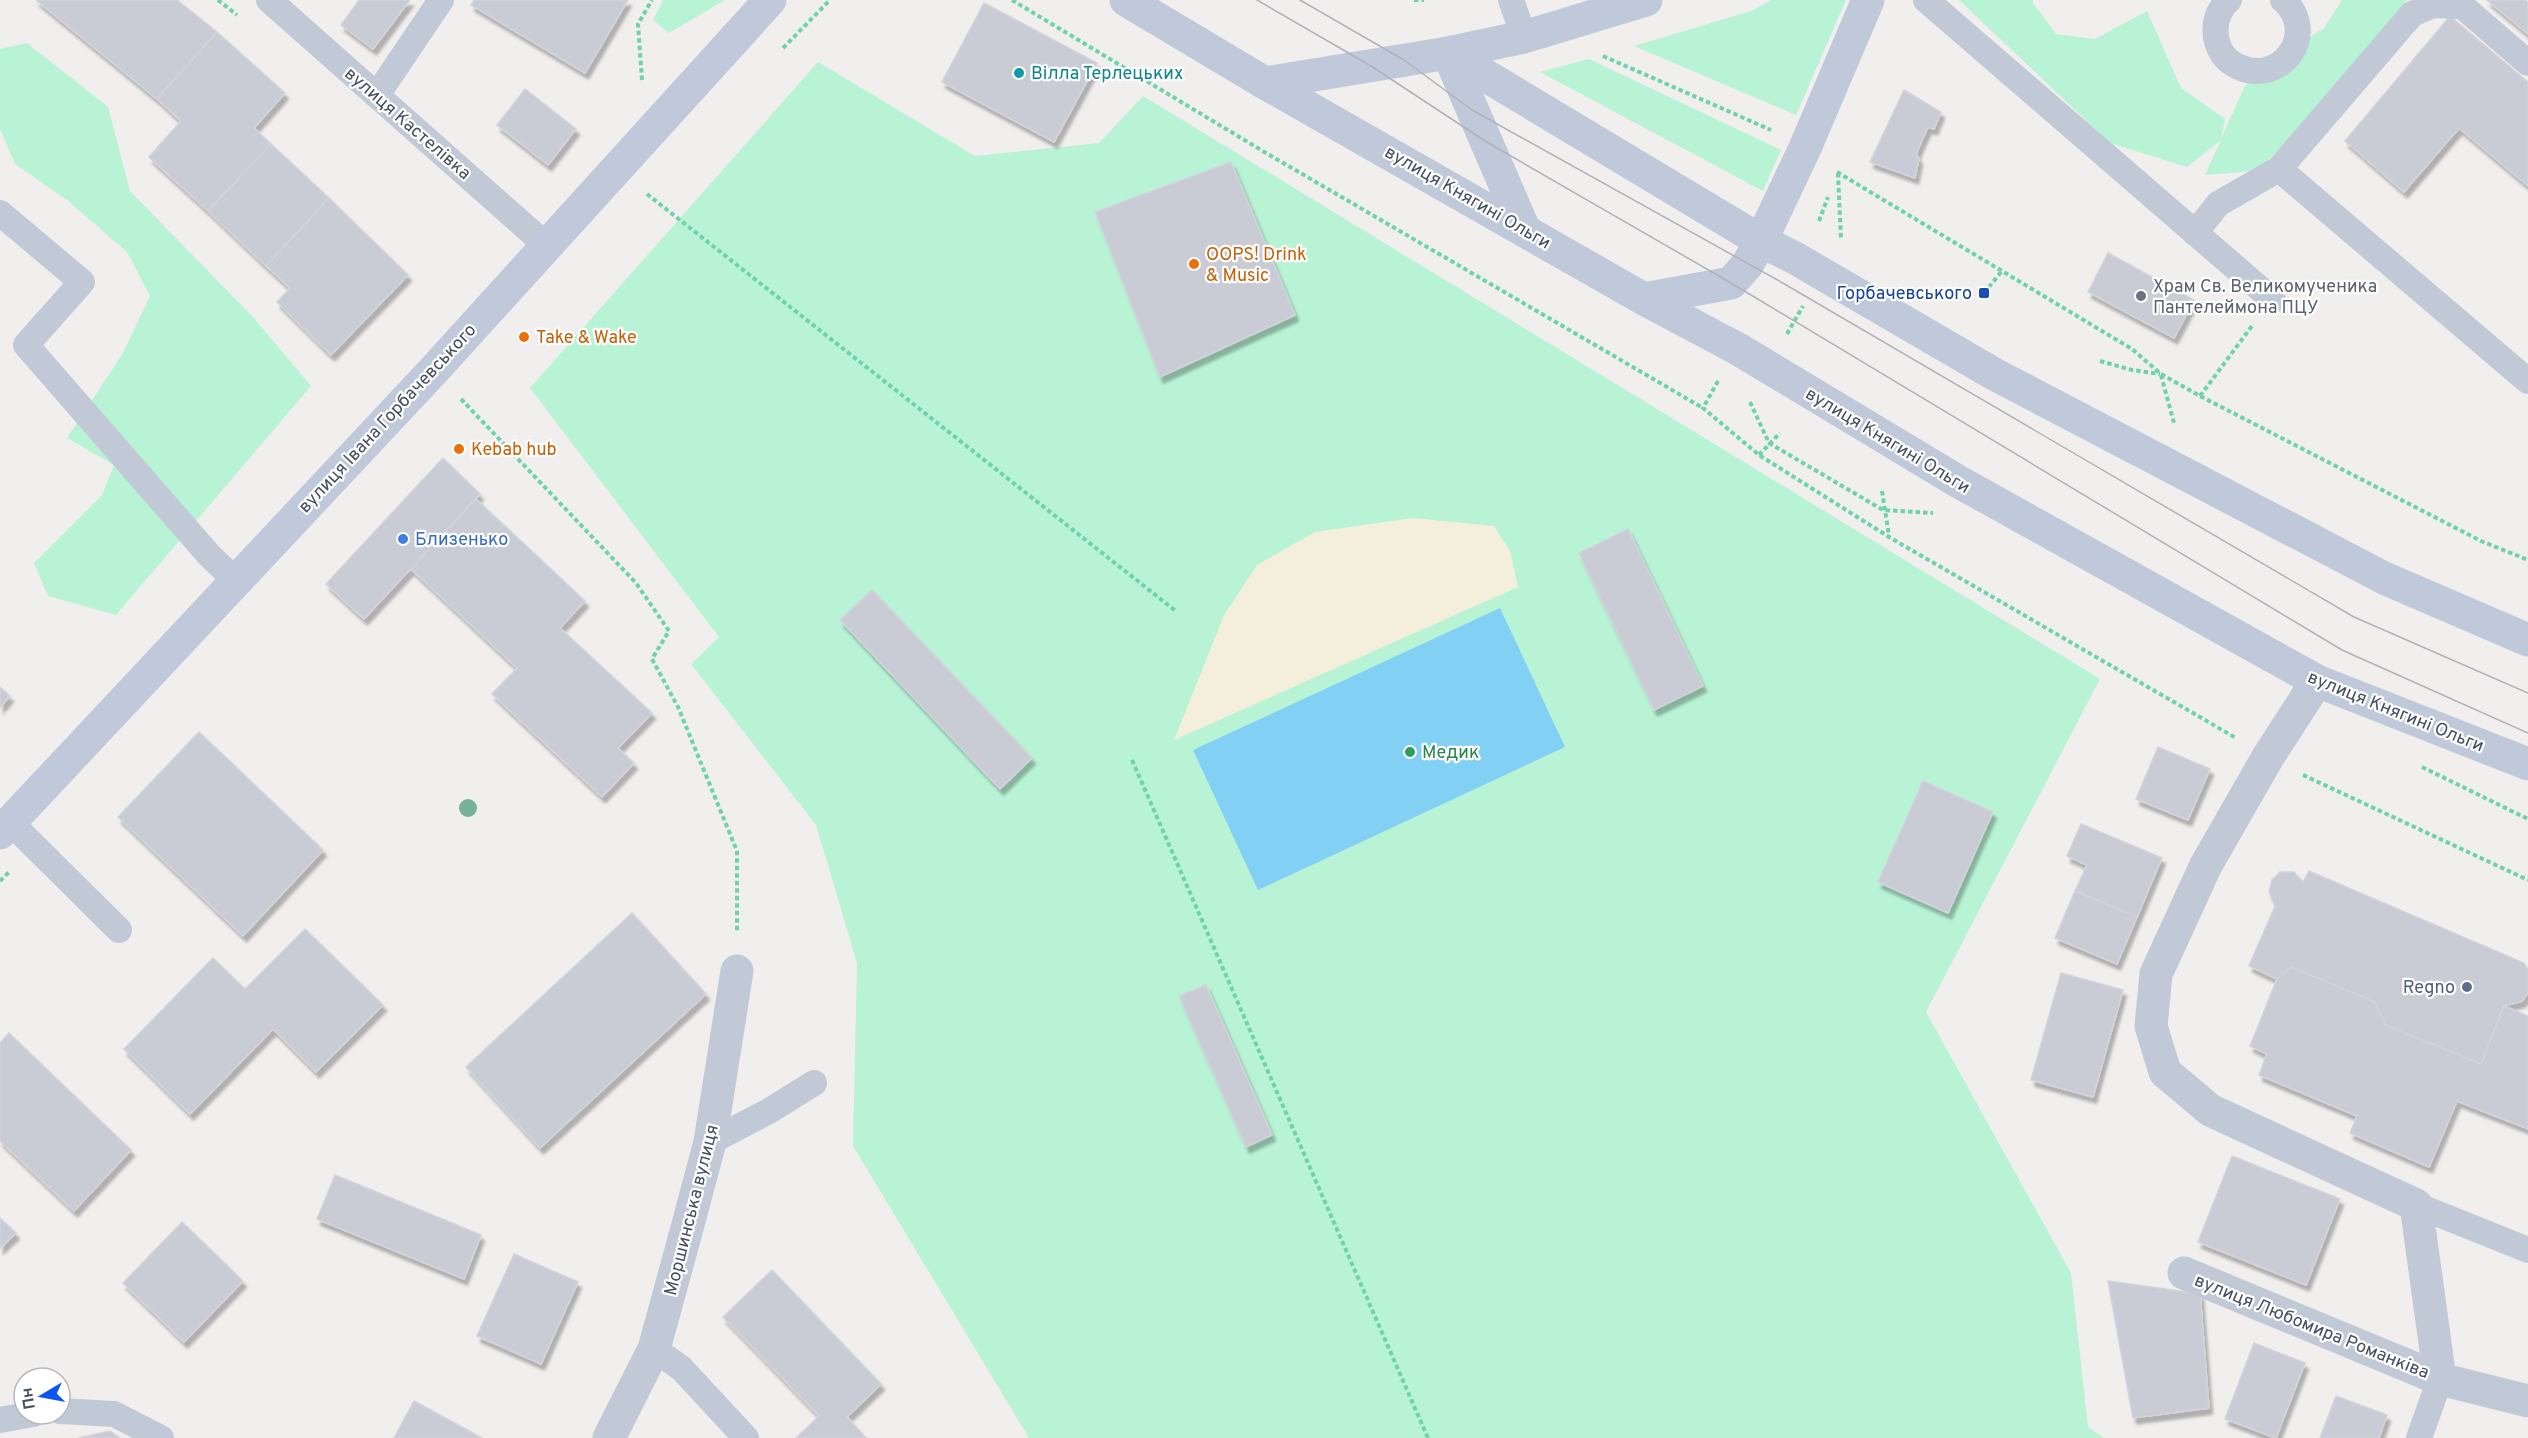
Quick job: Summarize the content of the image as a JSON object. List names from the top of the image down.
{
  "streets": {
    "main road": ["вулиця Княгині Ольги", "вулиця Івана Горбачевського"],
    "street": ["Моршинська вулиця", "вулиця Любомира Романківа"],
    "lane": ["вулиця Кастелівка"]
  },
  "crossings": [
    ["вулиця Кастелівка", "вулиця Івана Горбачевського"]
  ],
  "places": {
    "other": [
      "Вілла Терлецьких",
      "OOPS! Drink & Music",
      "Храм Св. Великомученика Пантелеймона ПЦУ",
      "Take & Wake",
      "Kebab hub",
      "Близенько",
      "Медик",
      "Regno"
    ],
    "transit": ["Горбачевського"]
  },
  "north": "left"
}
